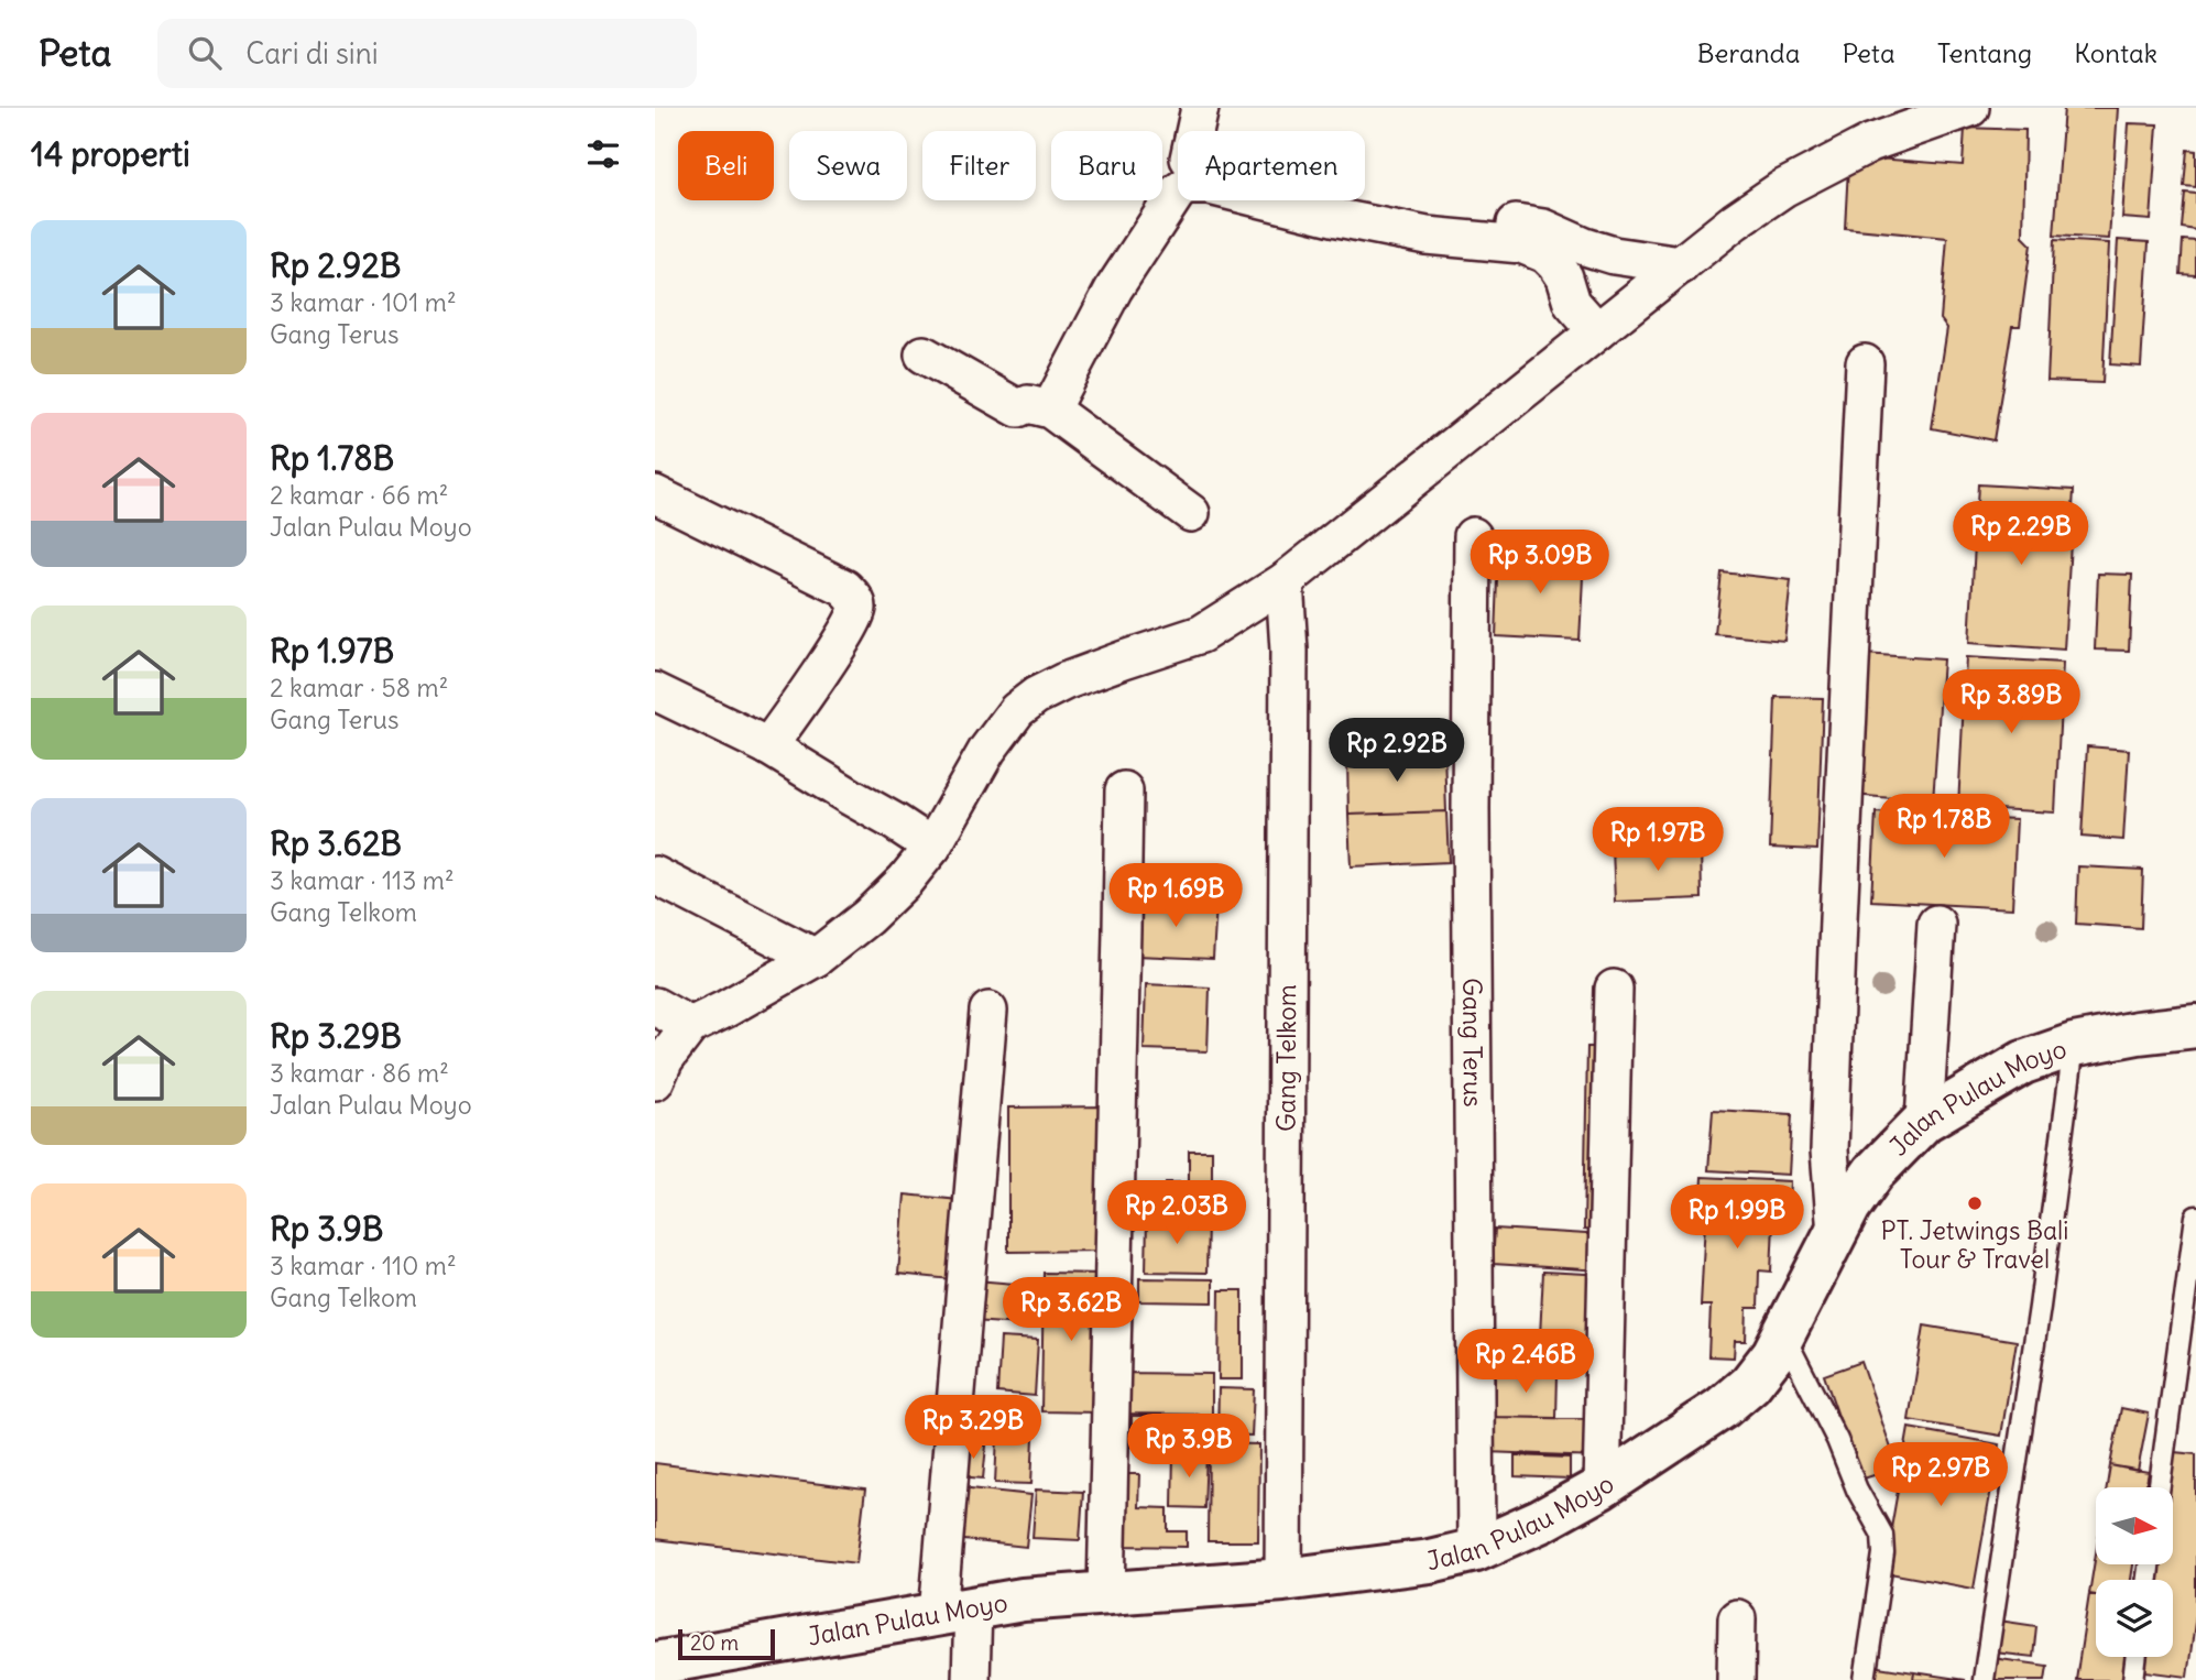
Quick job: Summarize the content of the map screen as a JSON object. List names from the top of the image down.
{
  "streets": {
    "street": ["Gang Terus", "Gang Telkom", "Jalan Pulau Moyo"]
  },
  "crossings": [
    ["Gang Terus", "Jalan Pulau Moyo"],
    ["Gang Telkom", "Jalan Pulau Moyo"]
  ],
  "places": ["PT. Jetwings Bali Tour & Travel"],
  "scale_bar": "20 m",
  "north": "right",
  "page": {
    "header": "Peta",
    "search": "Cari di sini",
    "nav": [
      "Beranda",
      "Peta",
      "Tentang",
      "Kontak"
    ],
    "heading": "14 properti",
    "chip": [
      "Beli",
      "Sewa",
      "Filter",
      "Baru",
      "Apartemen"
    ],
    "list": [
      {
        "name": "Rp 2.92B",
        "note": "3 kamar · 101 m² · Gang Terus"
      },
      {
        "name": "Rp 1.78B",
        "note": "2 kamar · 66 m² · Jalan Pulau Moyo"
      },
      {
        "name": "Rp 1.97B",
        "note": "2 kamar · 58 m² · Gang Terus"
      },
      {
        "name": "Rp 3.62B",
        "note": "3 kamar · 113 m² · Gang Telkom"
      },
      {
        "name": "Rp 3.29B",
        "note": "3 kamar · 86 m² · Jalan Pulau Moyo"
      },
      {
        "name": "Rp 3.9B",
        "note": "3 kamar · 110 m² · Gang Telkom"
      }
    ],
    "price": [
      "Rp 2.29B",
      "Rp 3.09B",
      "Rp 3.89B",
      "Rp 2.92B",
      "Rp 1.78B",
      "Rp 1.97B",
      "Rp 1.69B",
      "Rp 2.03B",
      "Rp 1.99B",
      "Rp 3.62B",
      "Rp 2.46B",
      "Rp 3.29B",
      "Rp 3.9B",
      "Rp 2.97B"
    ],
    "scale": "20 m"
  }
}
